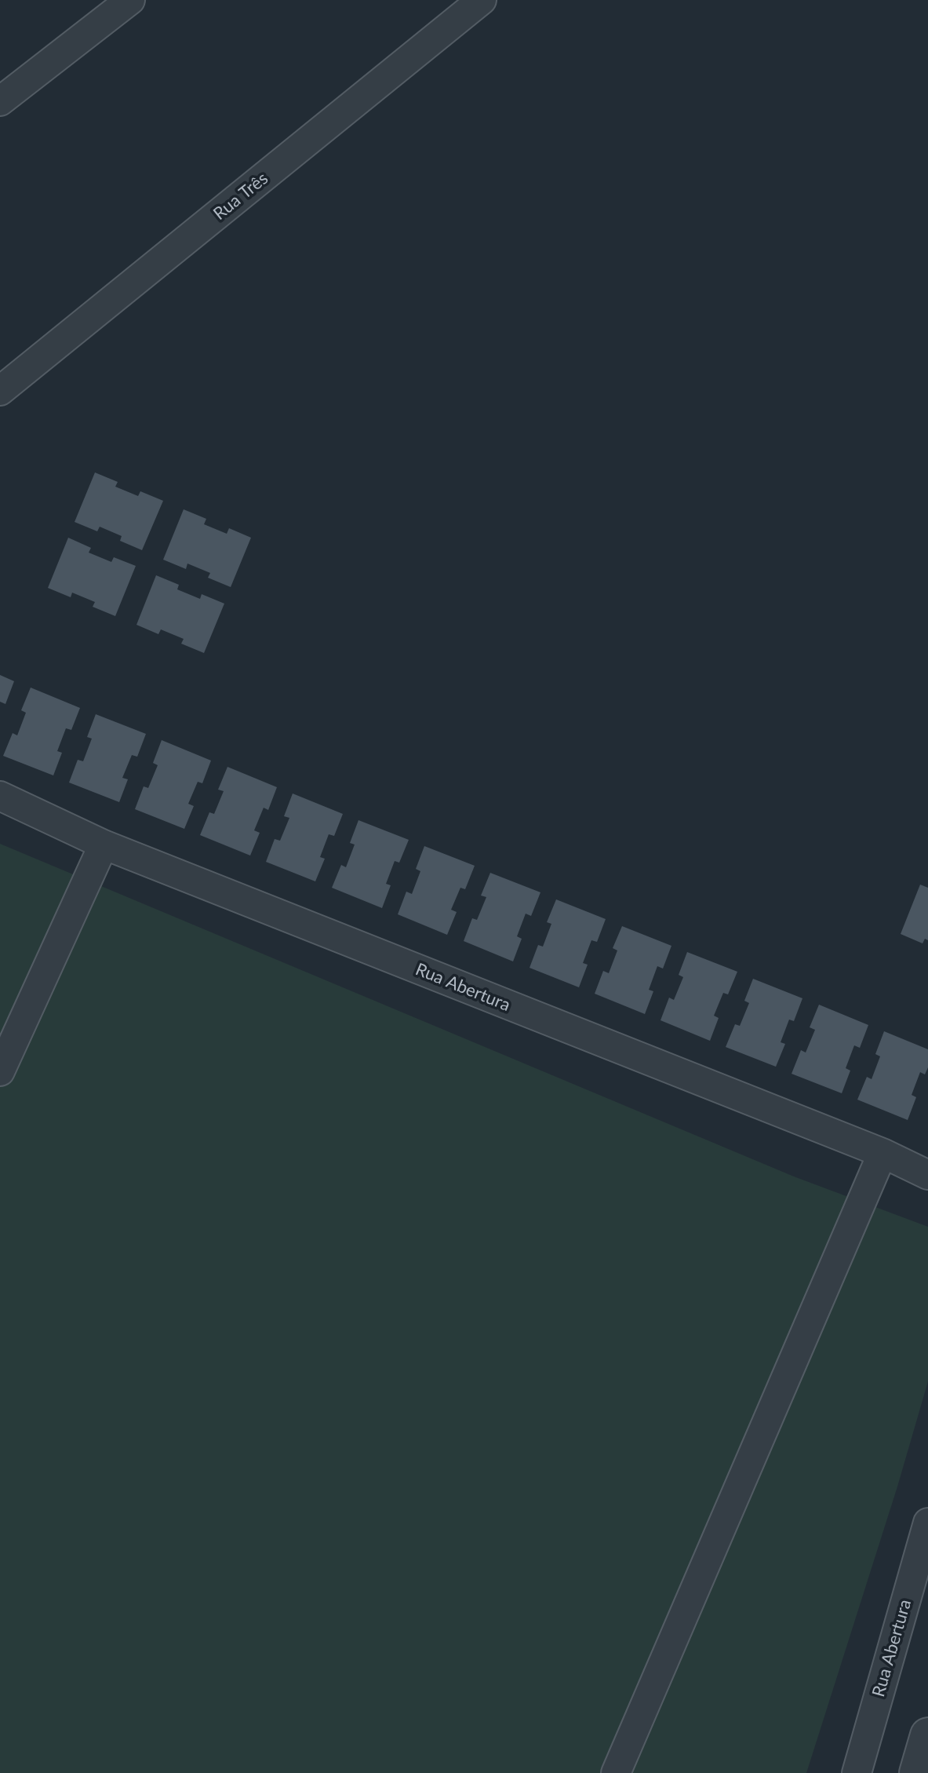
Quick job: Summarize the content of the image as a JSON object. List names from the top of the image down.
{
  "streets": {
    "street": ["Rua Três", "Rua Abertura"]
  }
}
